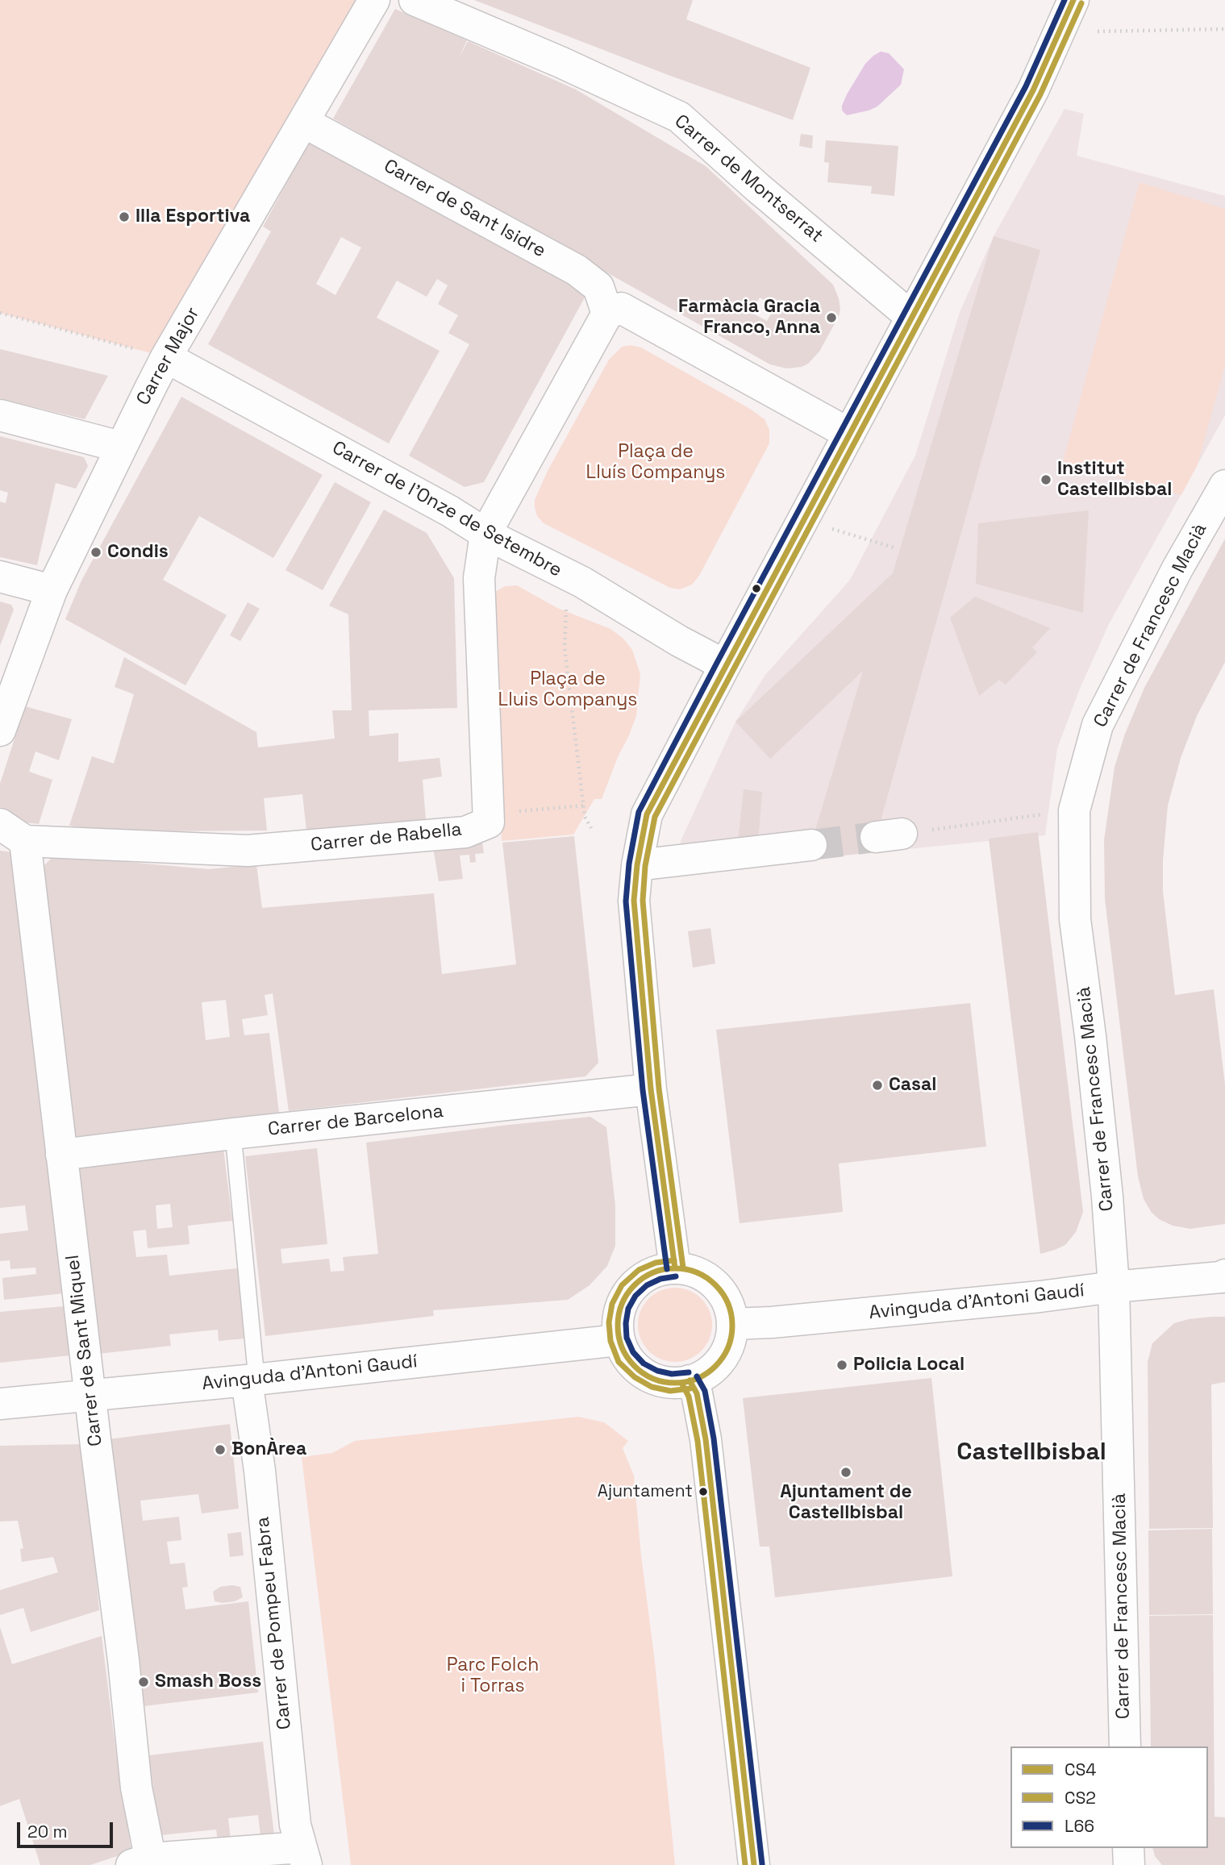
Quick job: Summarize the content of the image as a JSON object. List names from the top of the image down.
{
  "streets": {
    "street": [
      "Carrer de Montserrat",
      "Carrer de Sant Isidre",
      "Carrer Major",
      "Carrer de l'Onze de Setembre",
      "Carrer de Francesc Macià",
      "Carrer de Rabella",
      "Carrer de Barcelona",
      "Avinguda d'Antoni Gaudí",
      "Carrer de Sant Miquel",
      "Carrer de Pompeu Fabra"
    ]
  },
  "crossings": [
    ["Carrer de Sant Isidre", "Carrer Major"],
    ["Carrer Major", "Carrer de l'Onze de Setembre"],
    ["Carrer de Francesc Macià", "Avinguda d'Antoni Gaudí"],
    ["Carrer de Rabella", "Carrer de Sant Miquel"],
    ["Carrer de Barcelona", "Carrer de Sant Miquel"],
    ["Avinguda d'Antoni Gaudí", "Carrer de Sant Miquel"],
    ["Avinguda d'Antoni Gaudí", "Carrer de Pompeu Fabra"]
  ],
  "districts": ["Castellbisbal"],
  "parks": ["Plaça de Lluís Companys", "Plaça de Lluis Companys", "Parc Folch i Torras"],
  "places": [
    "Illa Esportiva",
    "Farmàcia Gracia Franco, Anna",
    "Institut Castellbisbal",
    "Condis",
    "Casal",
    "Policia Local",
    "BonÀrea",
    "Ajuntament de Castellbisbal",
    "Ajuntament",
    "Smash Boss"
  ],
  "lines": ["transit line CS4", "transit line L66", "transit line CS2"],
  "legend": ["CS4", "CS2", "L66"],
  "scale_bar": "20 m"
}
